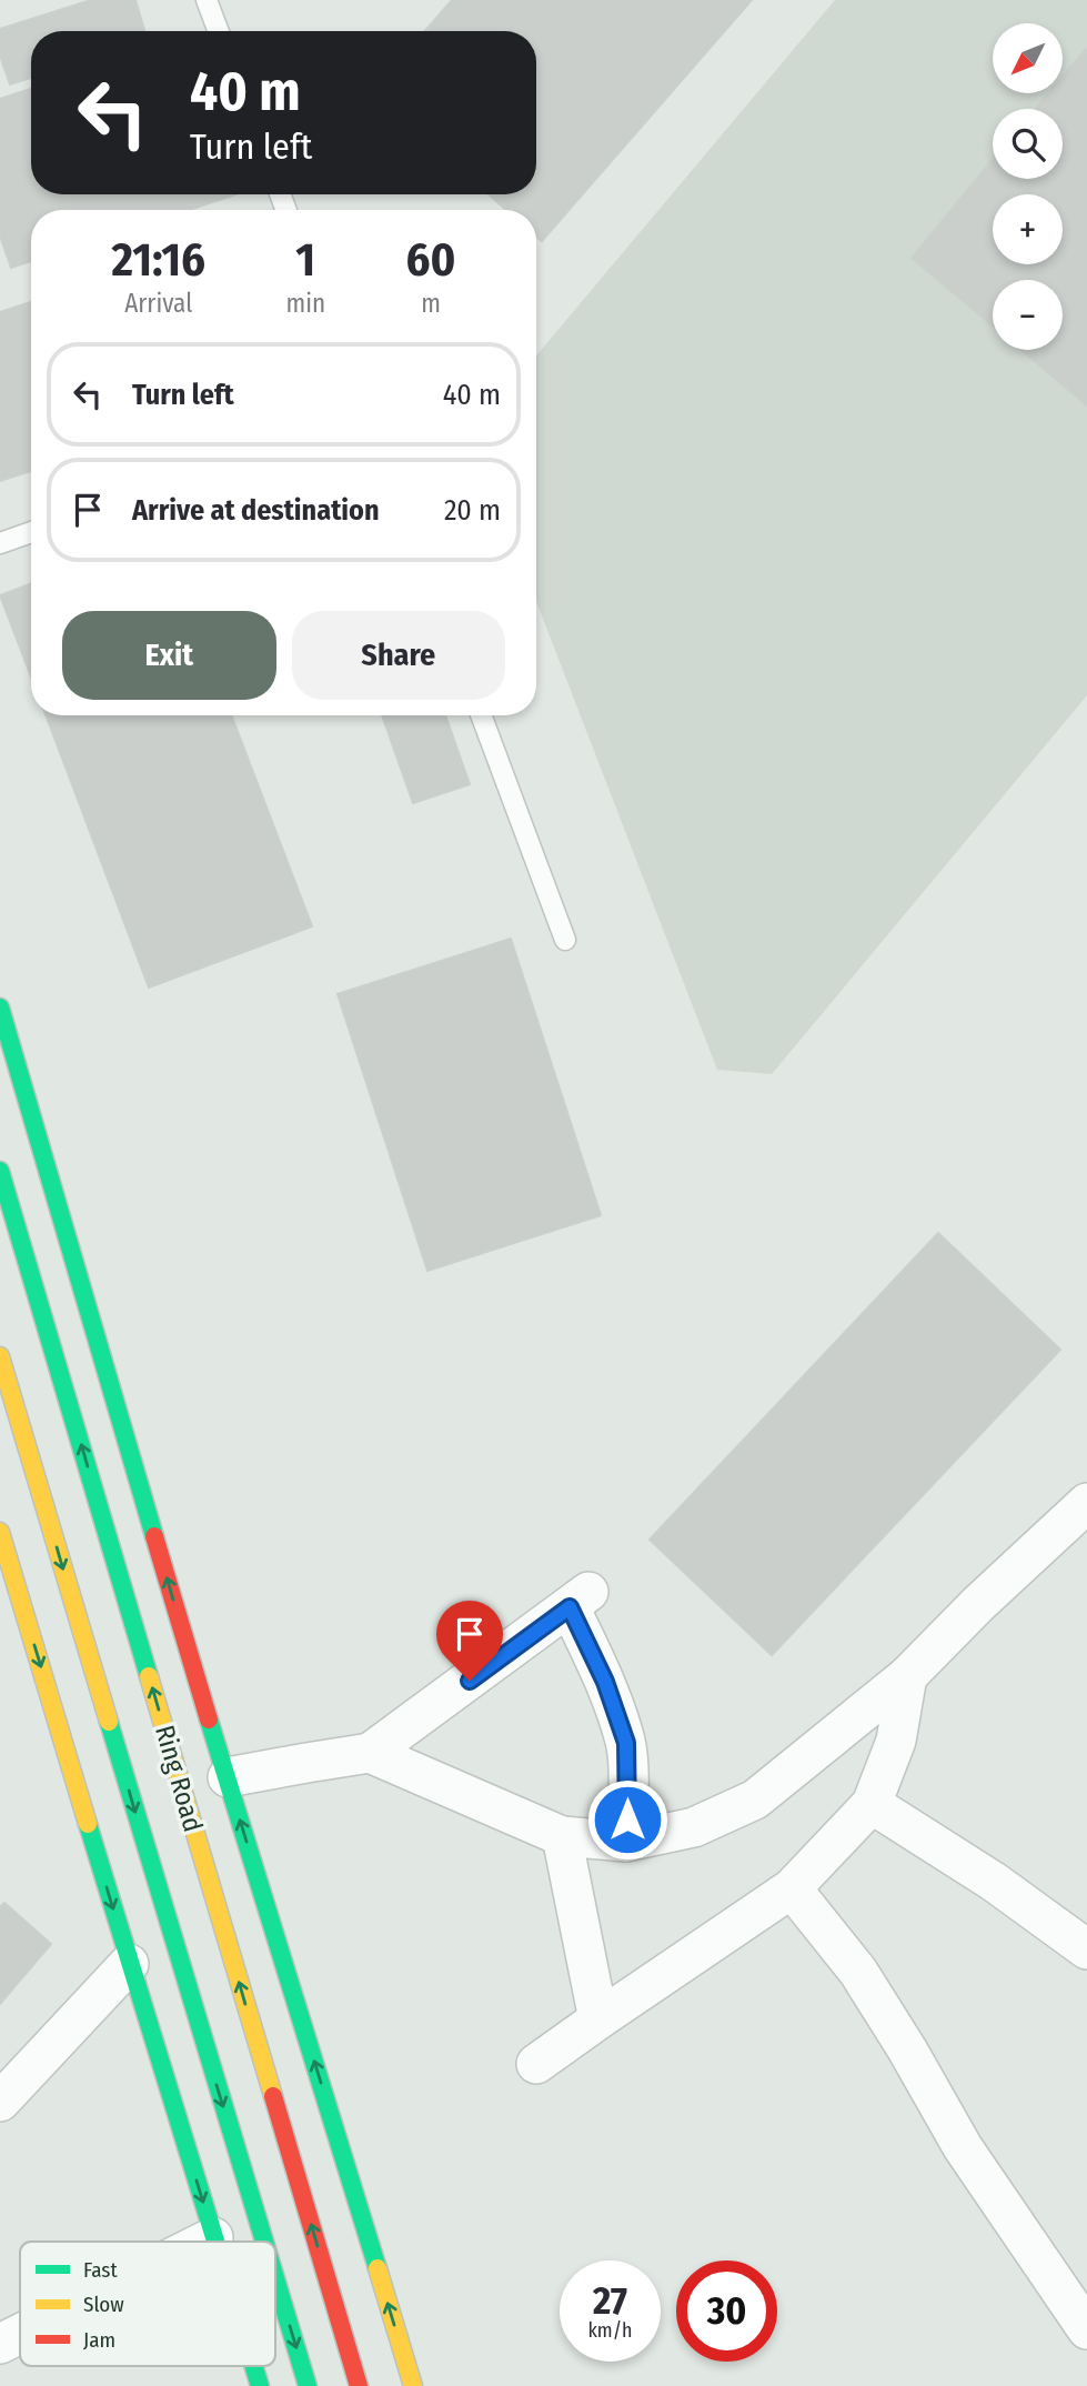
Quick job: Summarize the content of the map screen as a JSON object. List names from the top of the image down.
{
  "streets": {
    "main road": ["Ring Road"]
  },
  "legend": ["Fast", "Slow", "Jam"],
  "north": "bottom left",
  "page": {
    "map_buttons": ["+", "−"],
    "turn": ["40 m", "Turn left"],
    "eta": [
      "21:16",
      "Arrival",
      "1",
      "min",
      "60",
      "m"
    ],
    "list": [
      {
        "name": "Turn left",
        "value": "40 m"
      },
      {
        "name": "Arrive at destination",
        "value": "20 m"
      }
    ],
    "buttons": ["Exit", "Share"],
    "speed": "27 km/h",
    "limit": "30"
  }
}
